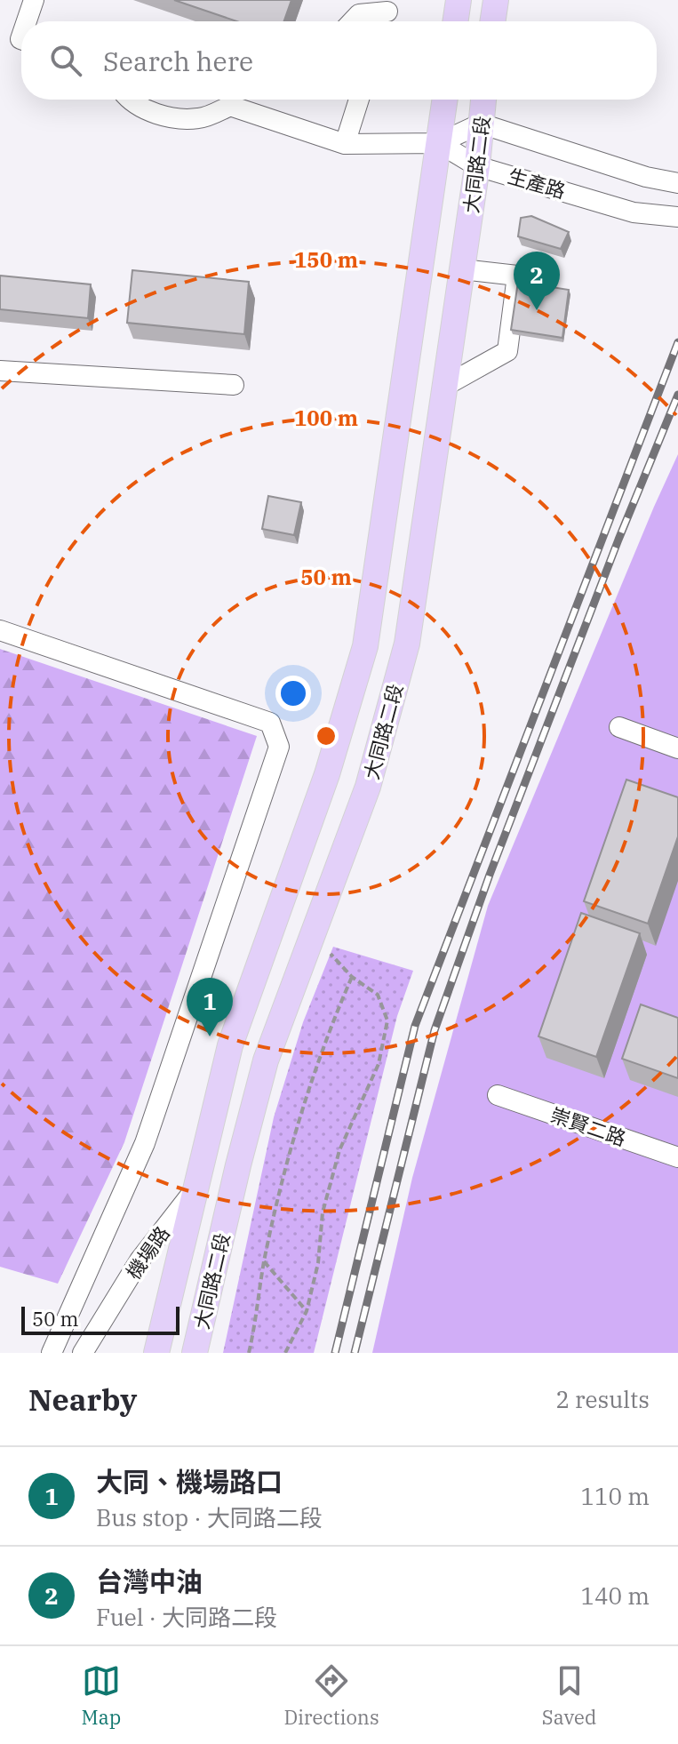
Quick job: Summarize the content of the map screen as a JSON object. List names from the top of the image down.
{
  "streets": {
    "main road": ["大同路二段"],
    "street": ["生產路", "崇賢二路", "機場路"]
  },
  "crossings": [
    ["大同路二段", "生產路"],
    ["大同路二段", "機場路"]
  ],
  "scale_bar": "50 m",
  "page": {
    "search": "Search here",
    "pins": ["2", "1"],
    "scale": "50 m",
    "heading": ["Nearby", "2 results"],
    "list": [
      {
        "mark": "1",
        "name": "大同、機場路口",
        "note": "Bus stop · 大同路二段",
        "value": "110 m"
      },
      {
        "mark": "2",
        "name": "台灣中油",
        "note": "Fuel · 大同路二段",
        "value": "140 m"
      }
    ],
    "nav": ["Map", "Directions", "Saved"]
  },
  "rings": ["150 m", "100 m", "50 m"]
}
